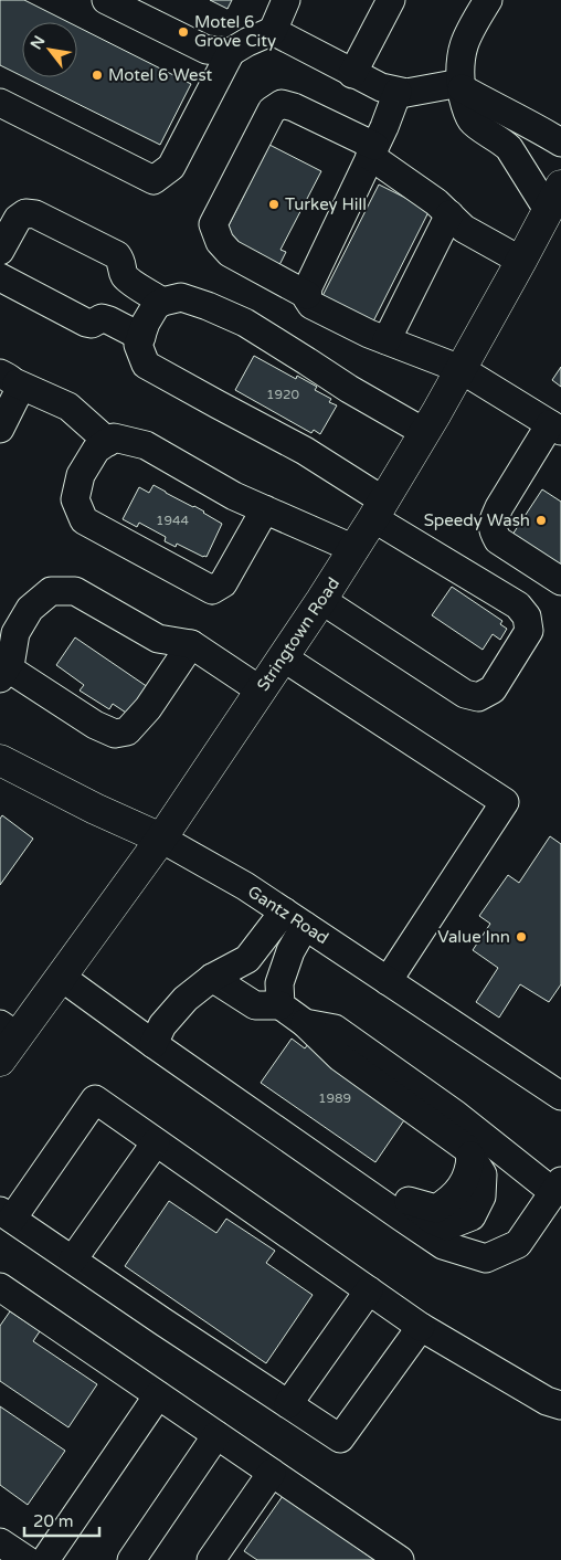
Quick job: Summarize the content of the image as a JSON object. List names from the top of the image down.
{
  "streets": {
    "main road": ["Stringtown Road", "Gantz Road"]
  },
  "crossings": [
    ["Stringtown Road", "Gantz Road"]
  ],
  "places": [
    "Motel 6 Grove City",
    "Motel 6 West",
    "Turkey Hill",
    "Speedy Wash",
    "Value Inn"
  ],
  "house_numbers": ["1920", "1944", "1989"],
  "scale_bar": "20 m",
  "north": "top left"
}
